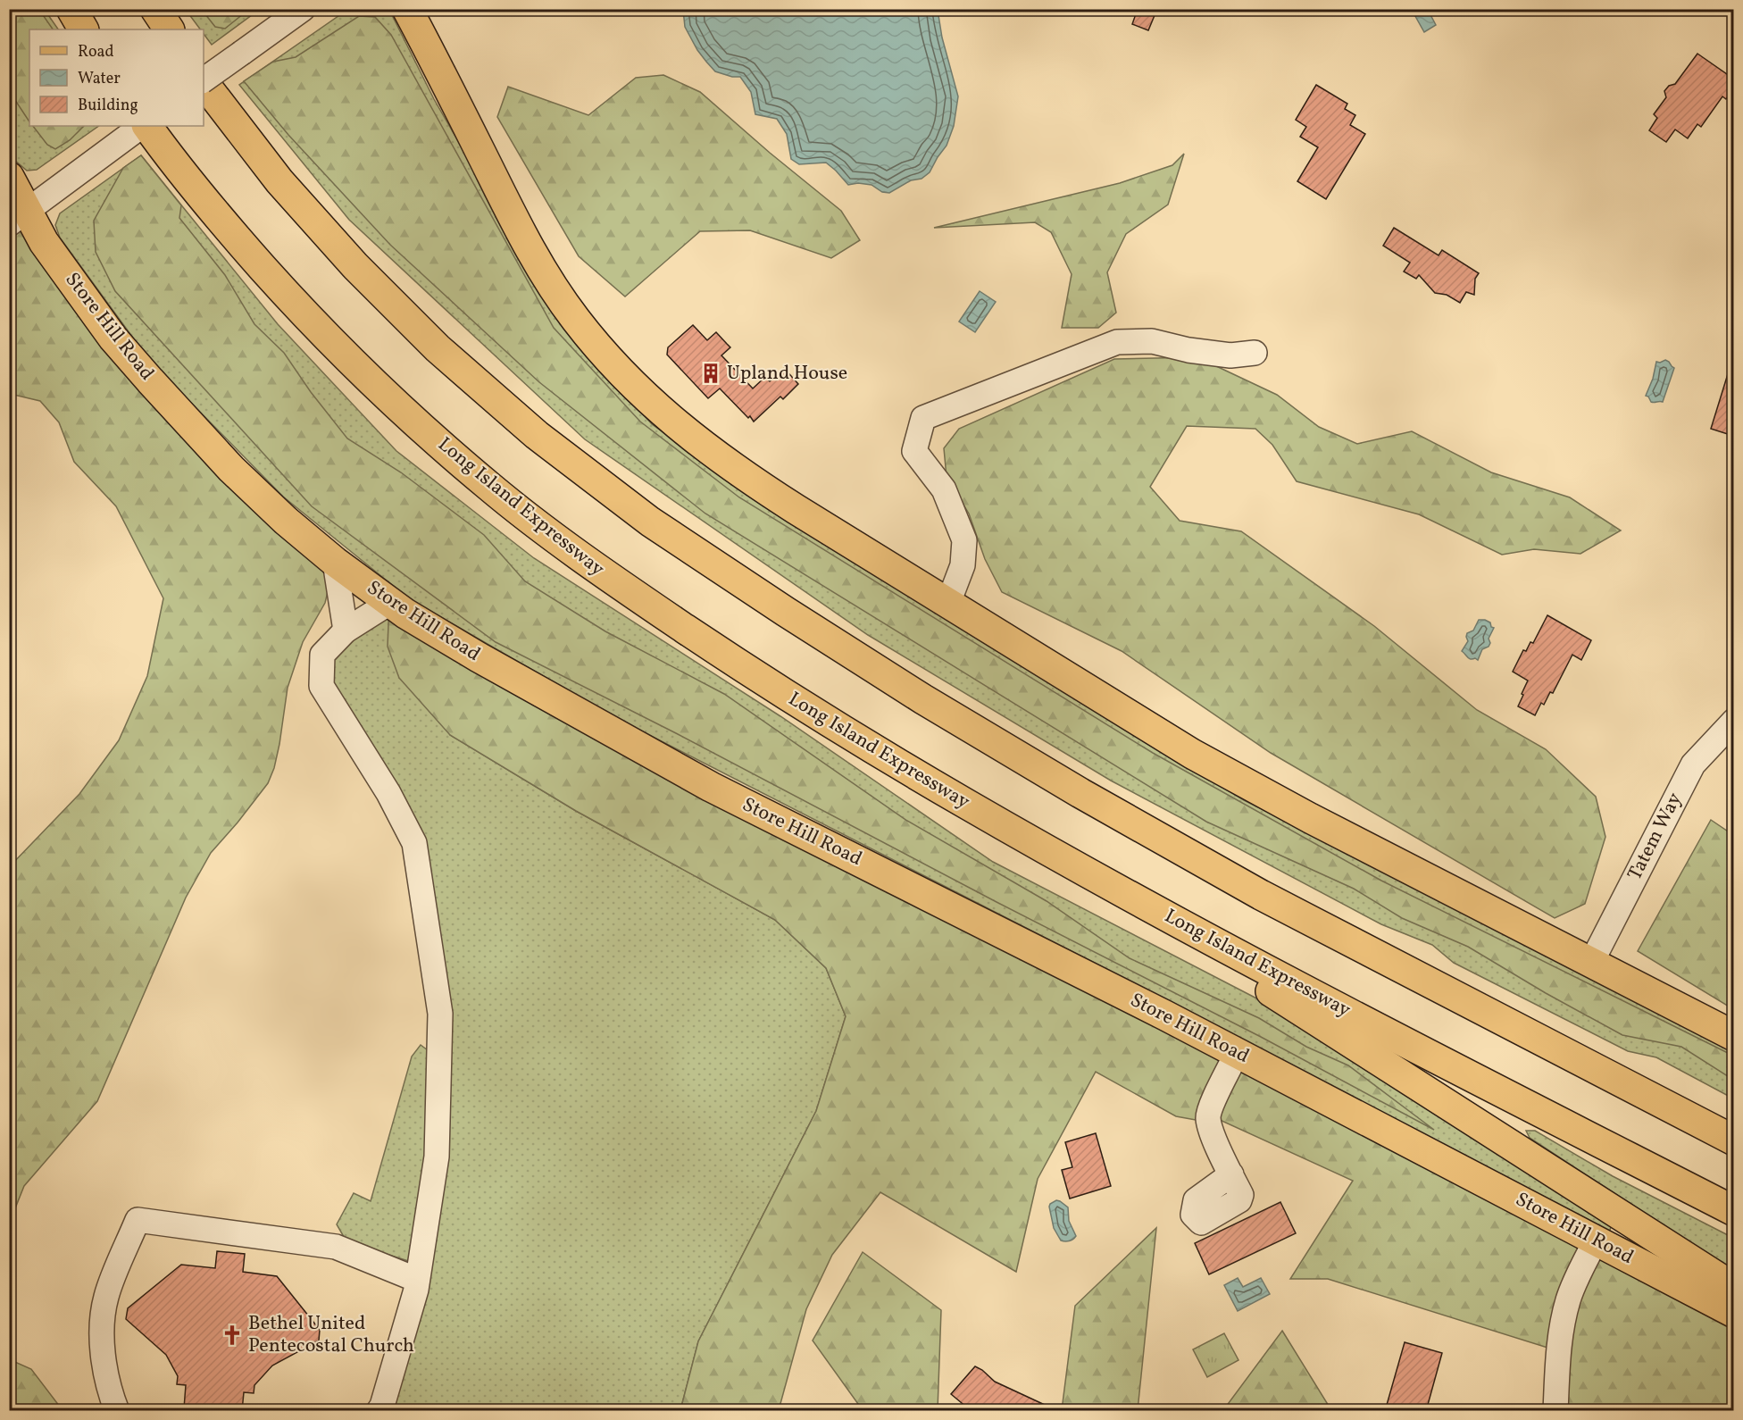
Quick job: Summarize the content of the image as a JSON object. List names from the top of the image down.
{
  "streets": {
    "main road": ["Store Hill Road", "Long Island Expressway"],
    "street": ["Tatem Way"]
  },
  "places": {
    "building": ["Upland House"],
    "church": ["Bethel United Pentecostal Church"]
  },
  "legend": ["Road", "Water", "Building"]
}
